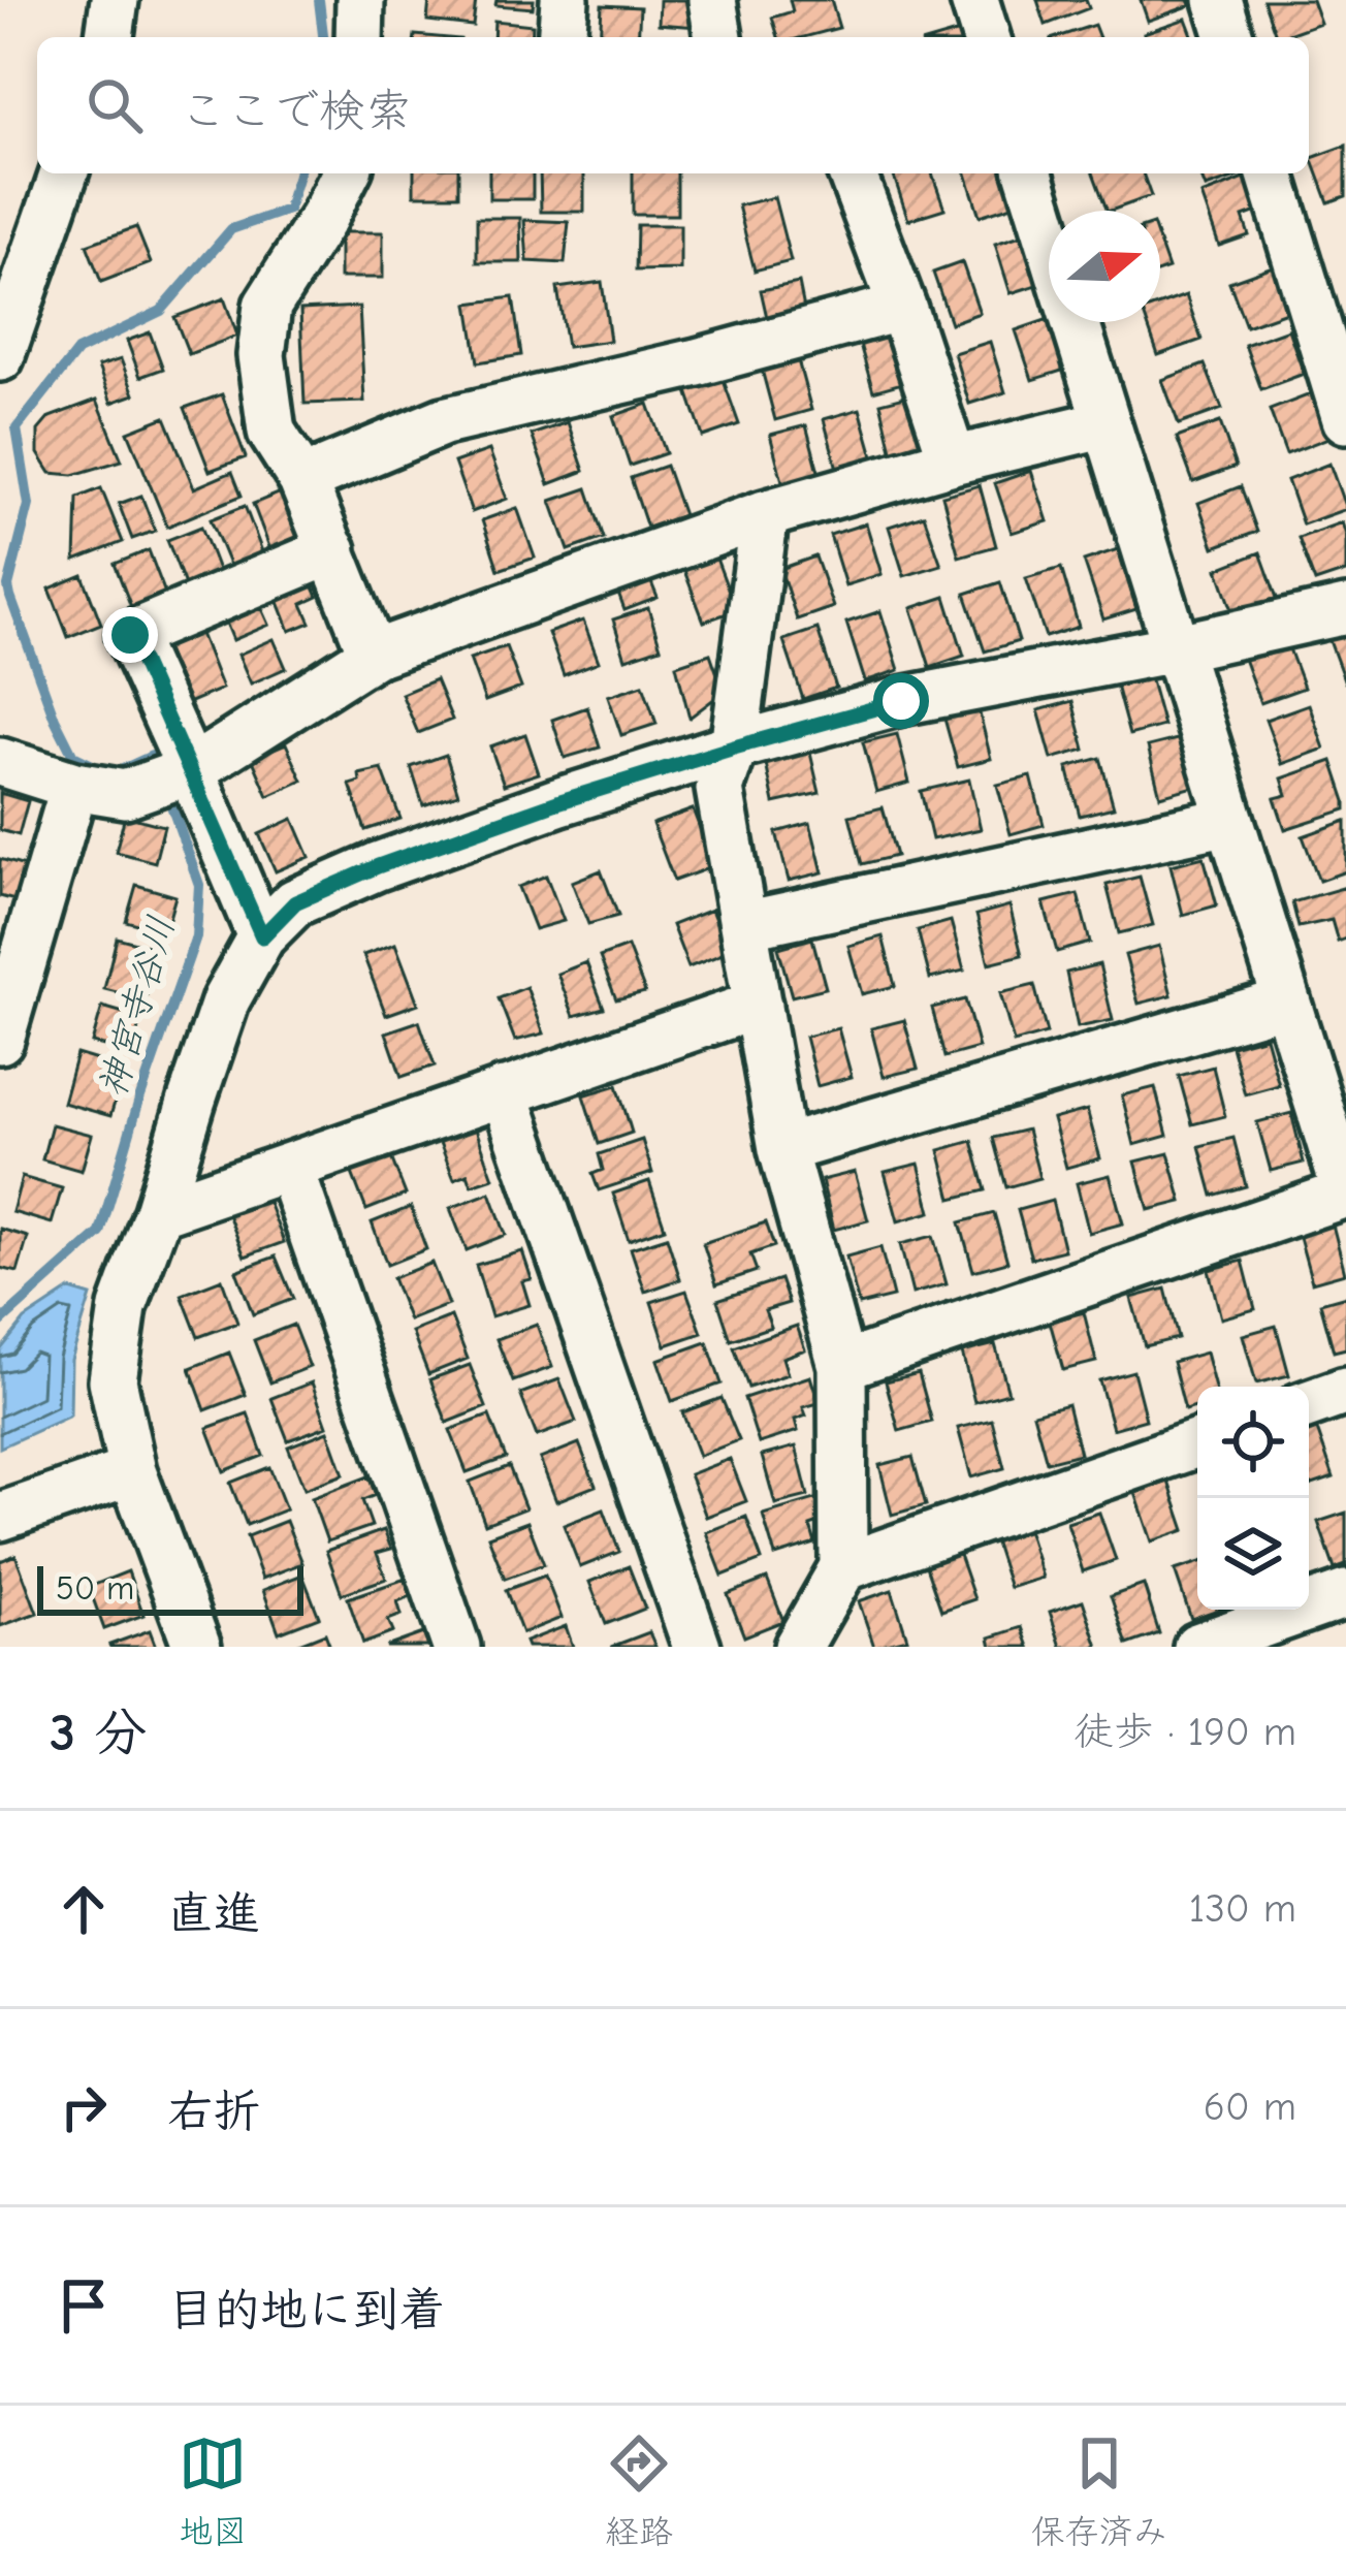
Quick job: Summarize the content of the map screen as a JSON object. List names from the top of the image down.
{
  "water": ["神宮寺谷川"],
  "scale_bar": "50 m",
  "north": "right",
  "page": {
    "search": "ここで検索",
    "scale": "50 m",
    "heading": ["3 分", "徒歩 · 190 m"],
    "list": [
      ["直進", "130 m"],
      ["右折", "60 m"],
      "目的地に到着"
    ],
    "nav": ["地図", "経路", "保存済み"]
  }
}
